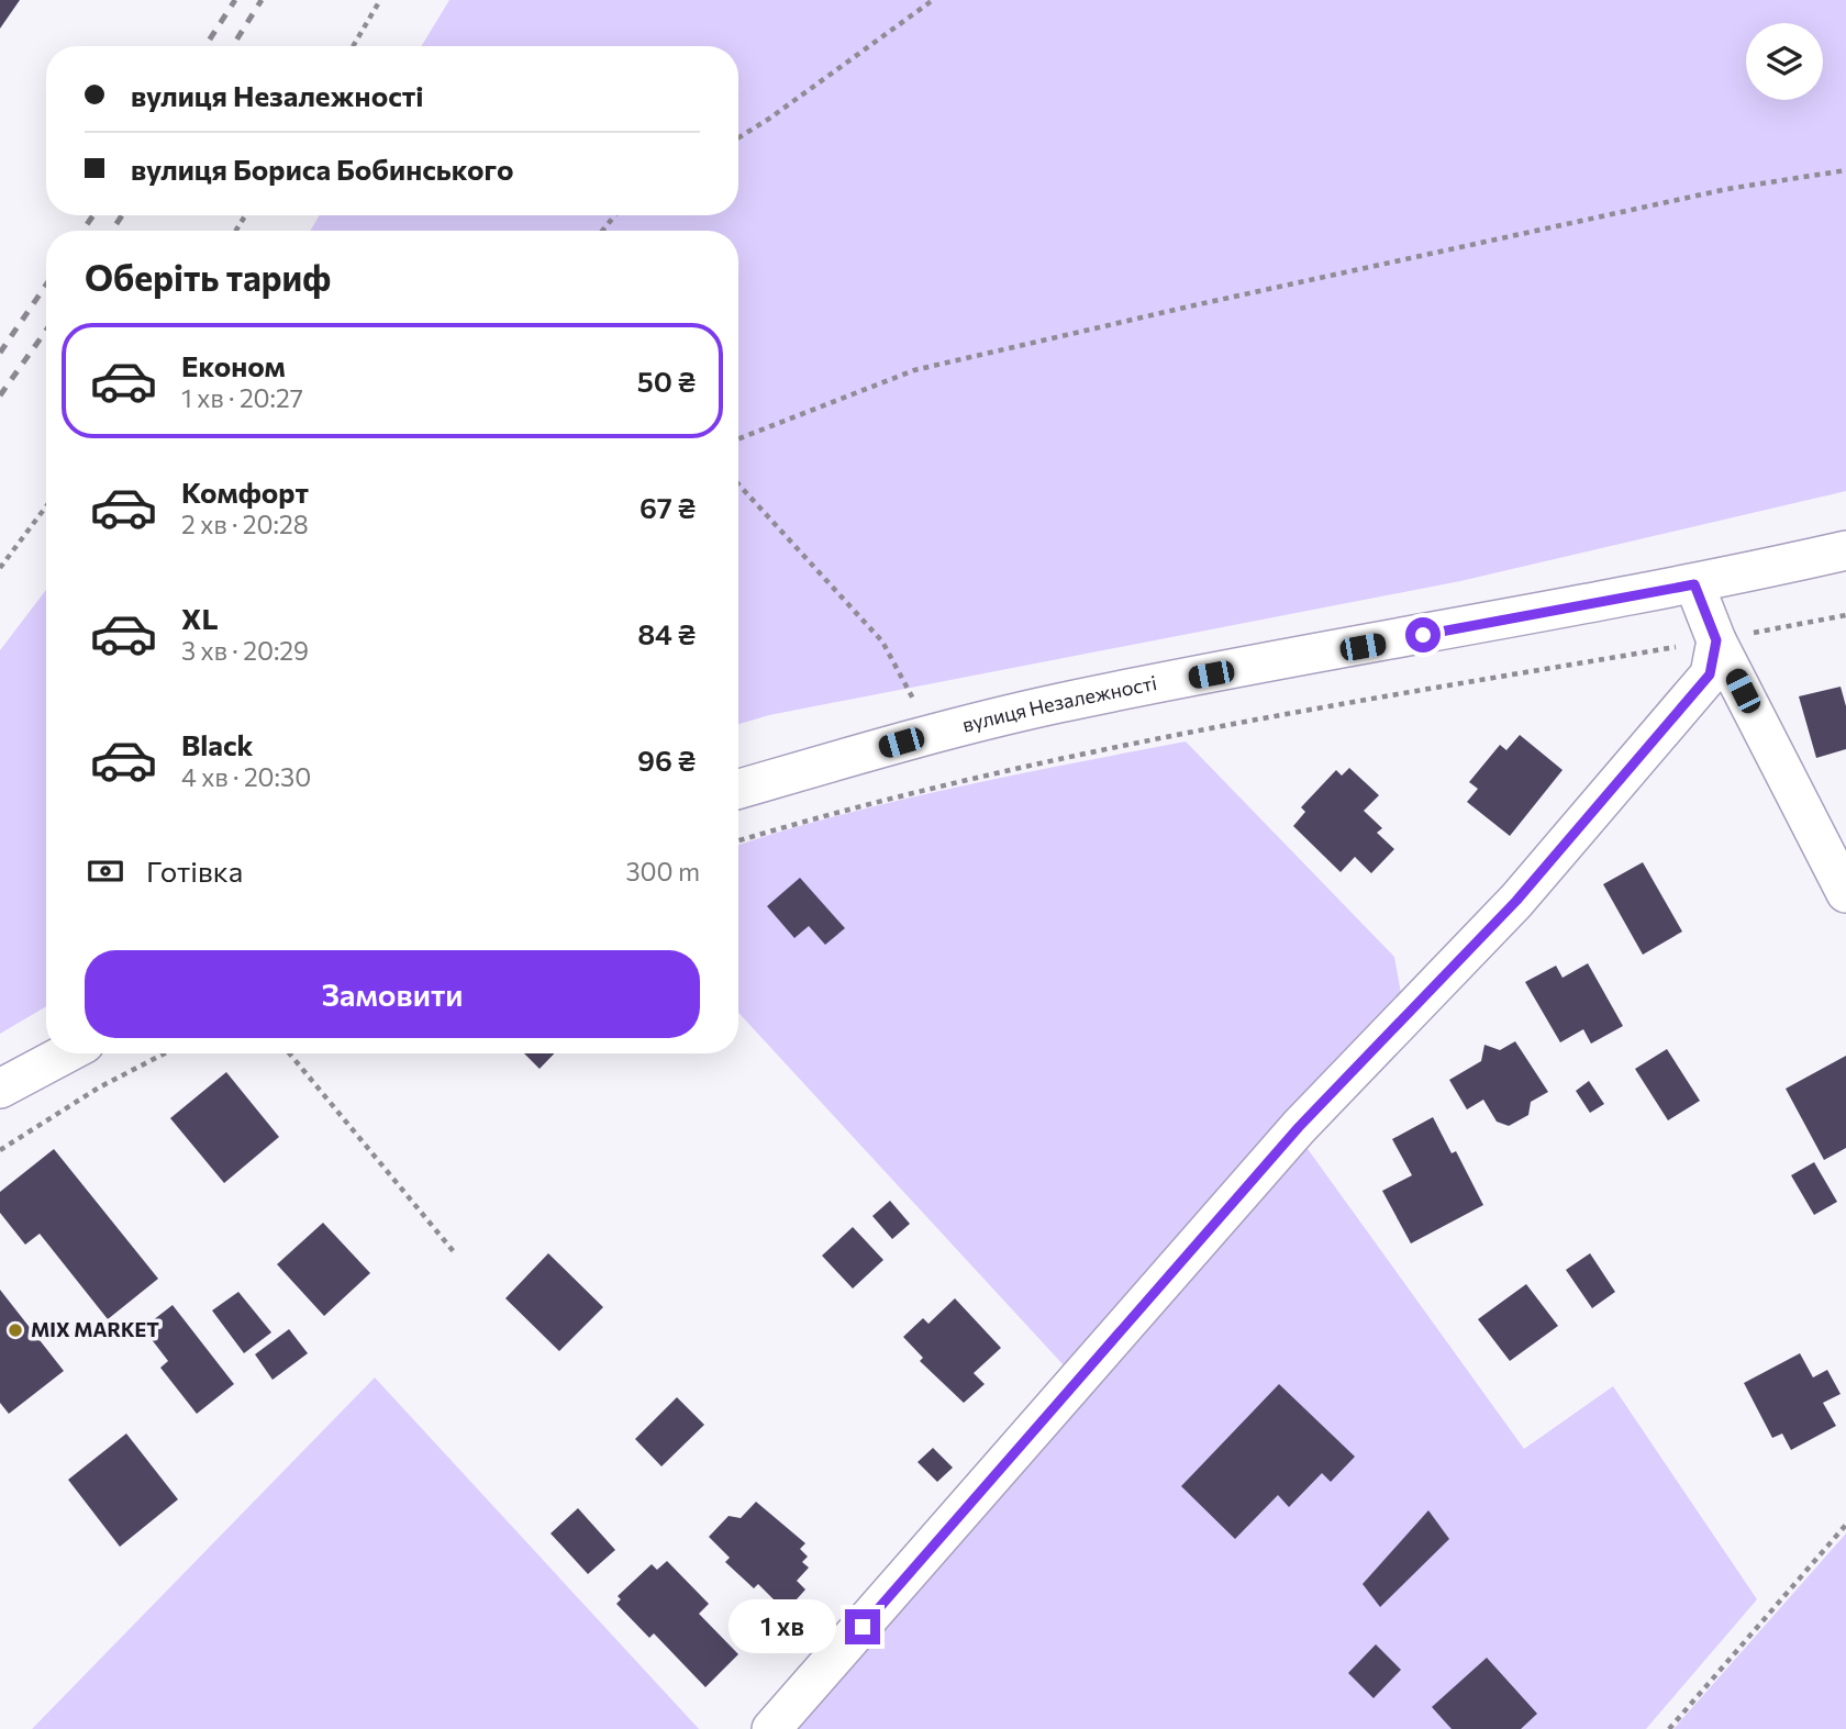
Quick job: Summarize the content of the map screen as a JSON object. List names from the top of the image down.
{
  "streets": {
    "street": ["вулиця Незалежності"]
  },
  "places": ["MIX MARKET"],
  "page": {
    "banner": ["вулиця Незалежності", "вулиця Бориса Бобинського"],
    "heading": "Оберіть тариф",
    "list": [
      {
        "name": "Економ",
        "note": "1 хв · 20:27",
        "value": "50 ₴"
      },
      {
        "name": "Комфорт",
        "note": "2 хв · 20:28",
        "value": "67 ₴"
      },
      {
        "name": "XL",
        "note": "3 хв · 20:29",
        "value": "84 ₴"
      },
      {
        "name": "Black",
        "note": "4 хв · 20:30",
        "value": "96 ₴"
      }
    ],
    "pay": ["Готівка", "300 m"],
    "buttons": "Замовити",
    "bubble": "1 хв"
  }
}
